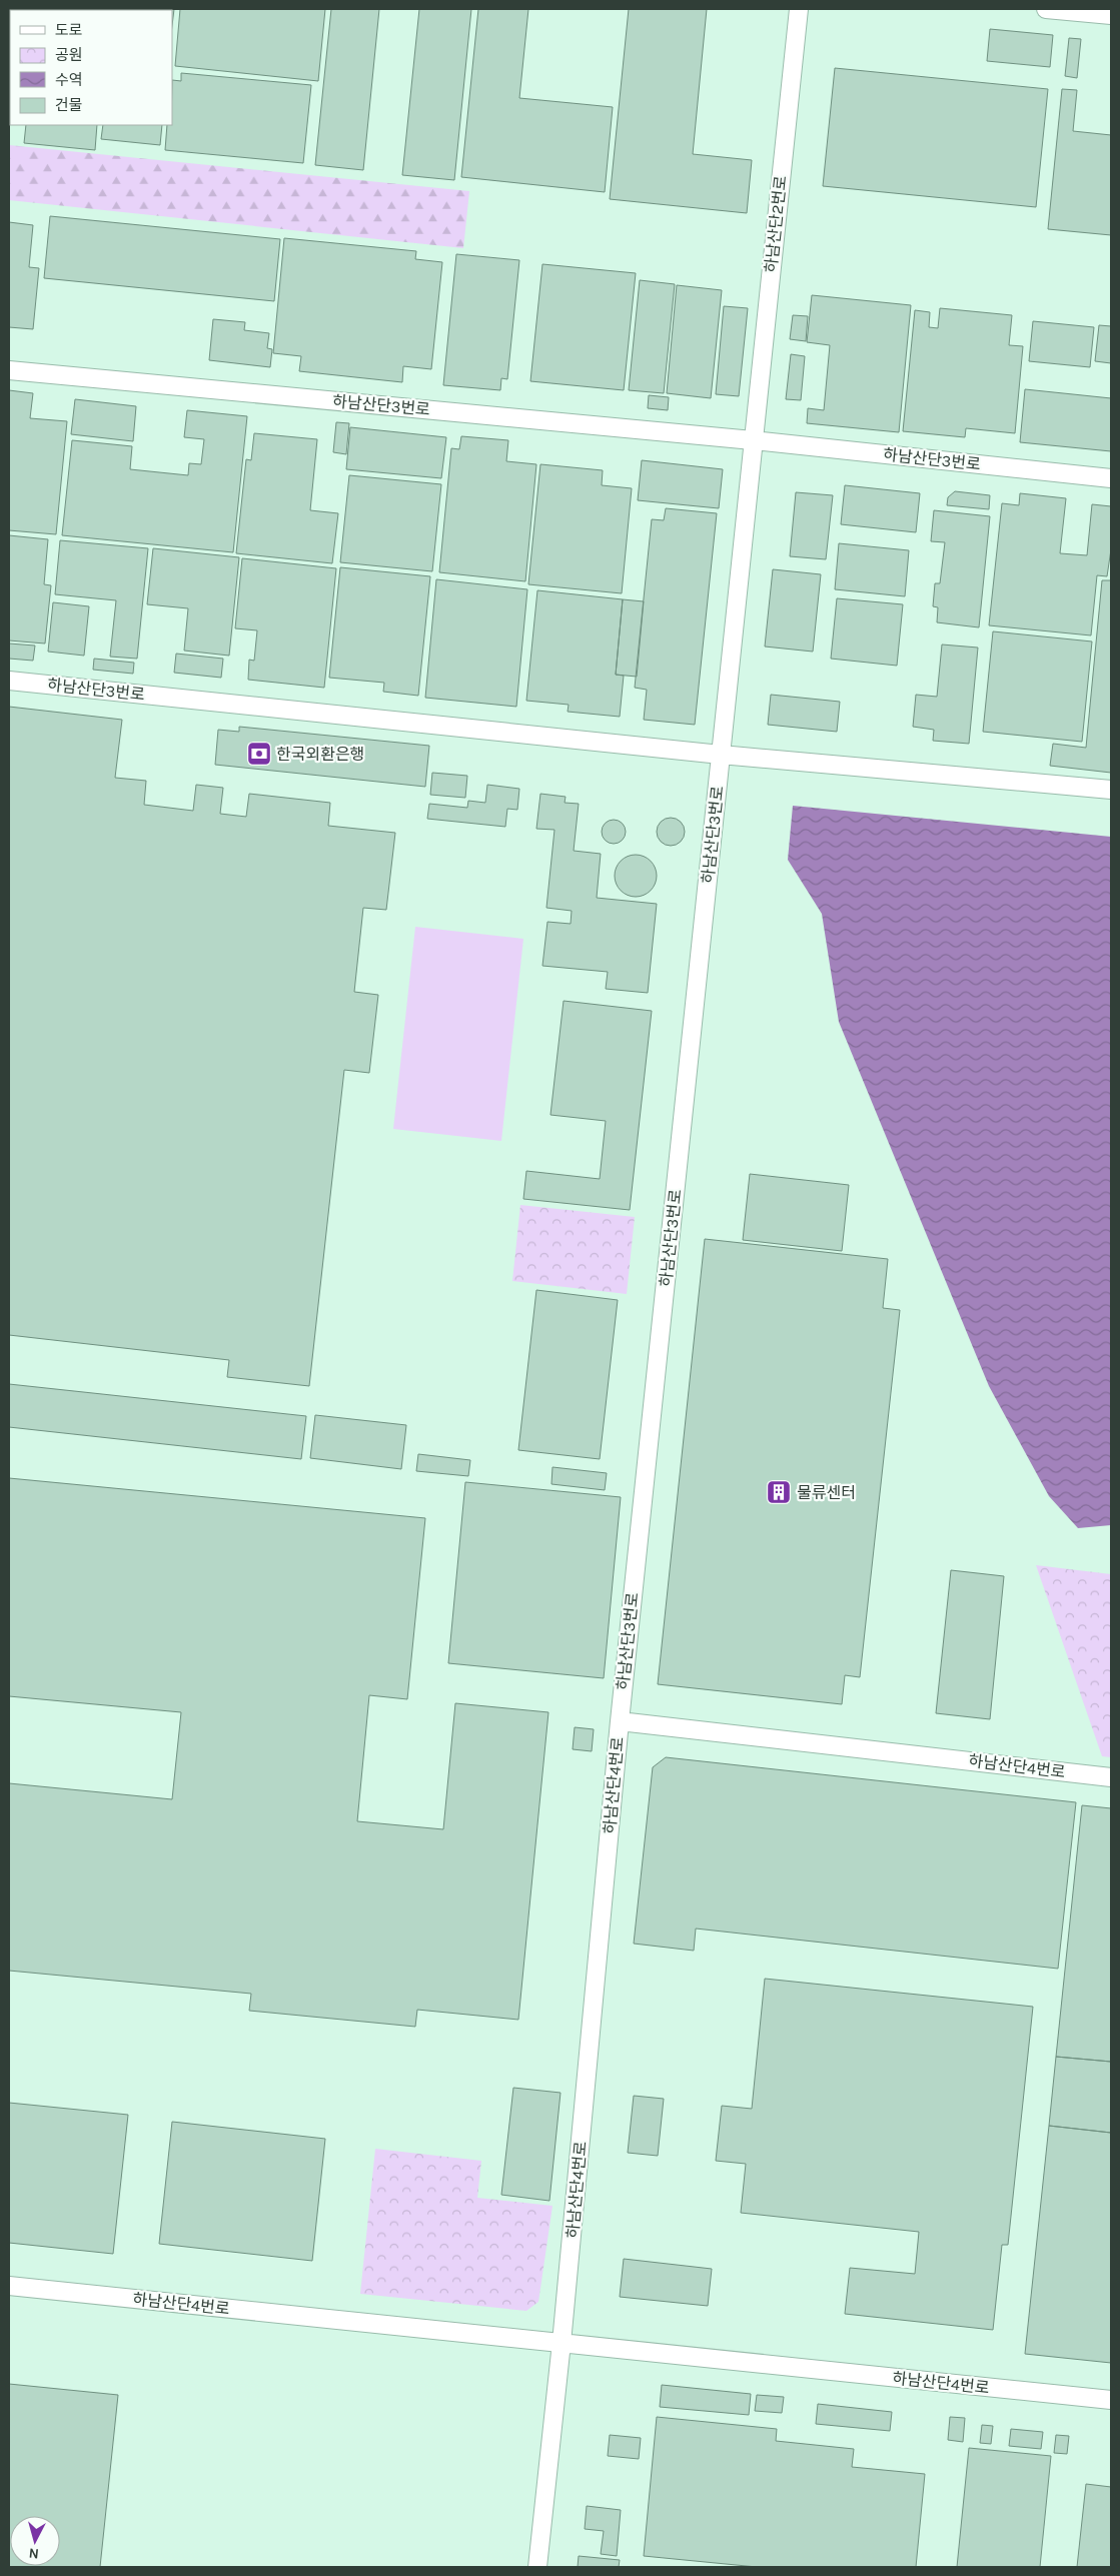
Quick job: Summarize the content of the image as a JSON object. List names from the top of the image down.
{
  "streets": {
    "street": ["하남산단2번로", "하남산단3번로", "하남산단4번로"]
  },
  "crossings": [
    ["하남산단2번로", "하남산단3번로"],
    ["하남산단3번로", "하남산단4번로"]
  ],
  "places": {
    "bank": ["한국외환은행"],
    "building": ["물류센터"]
  },
  "legend": [
    "도로",
    "공원",
    "수역",
    "건물"
  ],
  "north": "bottom"
}
